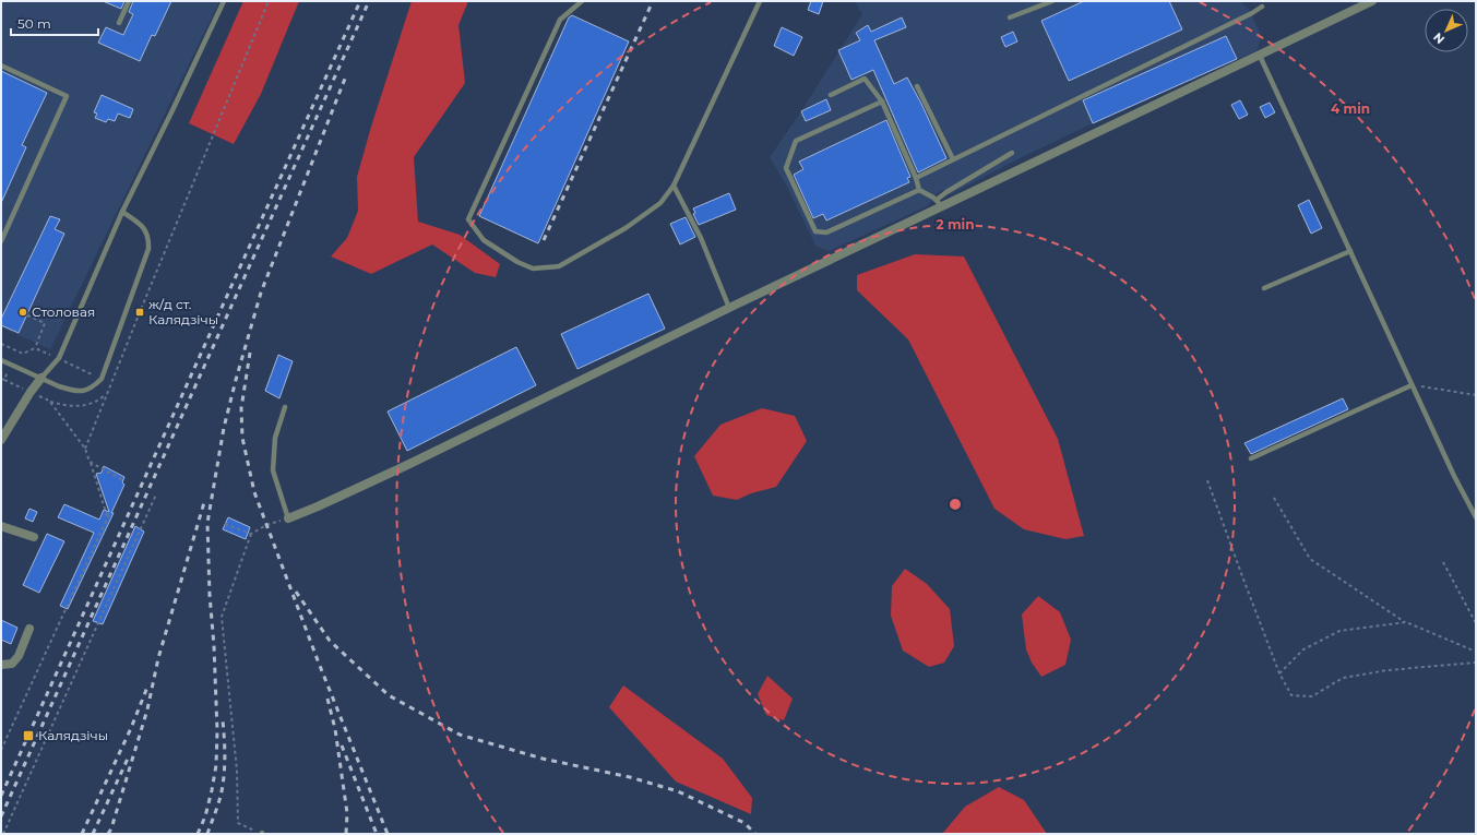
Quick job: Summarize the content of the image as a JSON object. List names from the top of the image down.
{
  "places": {
    "other": ["Столовая"],
    "transit": ["ж/д ст. Калядзічы", "Калядзічы"]
  },
  "scale_bar": "50 m",
  "north": "bottom left",
  "rings": ["4 min", "2 min"]
}
